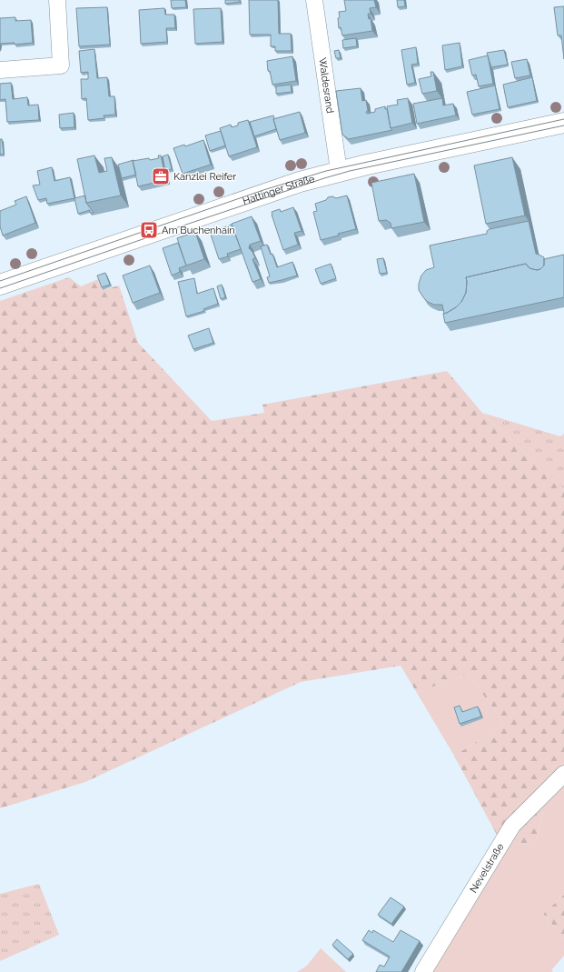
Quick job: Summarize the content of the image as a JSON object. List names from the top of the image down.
{
  "streets": {
    "main road": ["Hattinger Straße"],
    "street": ["Waldesrand", "Nevelstraße"]
  },
  "crossings": [
    ["Waldesrand", "Hattinger Straße"]
  ],
  "places": {
    "office": ["Kanzlei Reifer"],
    "bus stop": ["Am Buchenhain"]
  }
}
